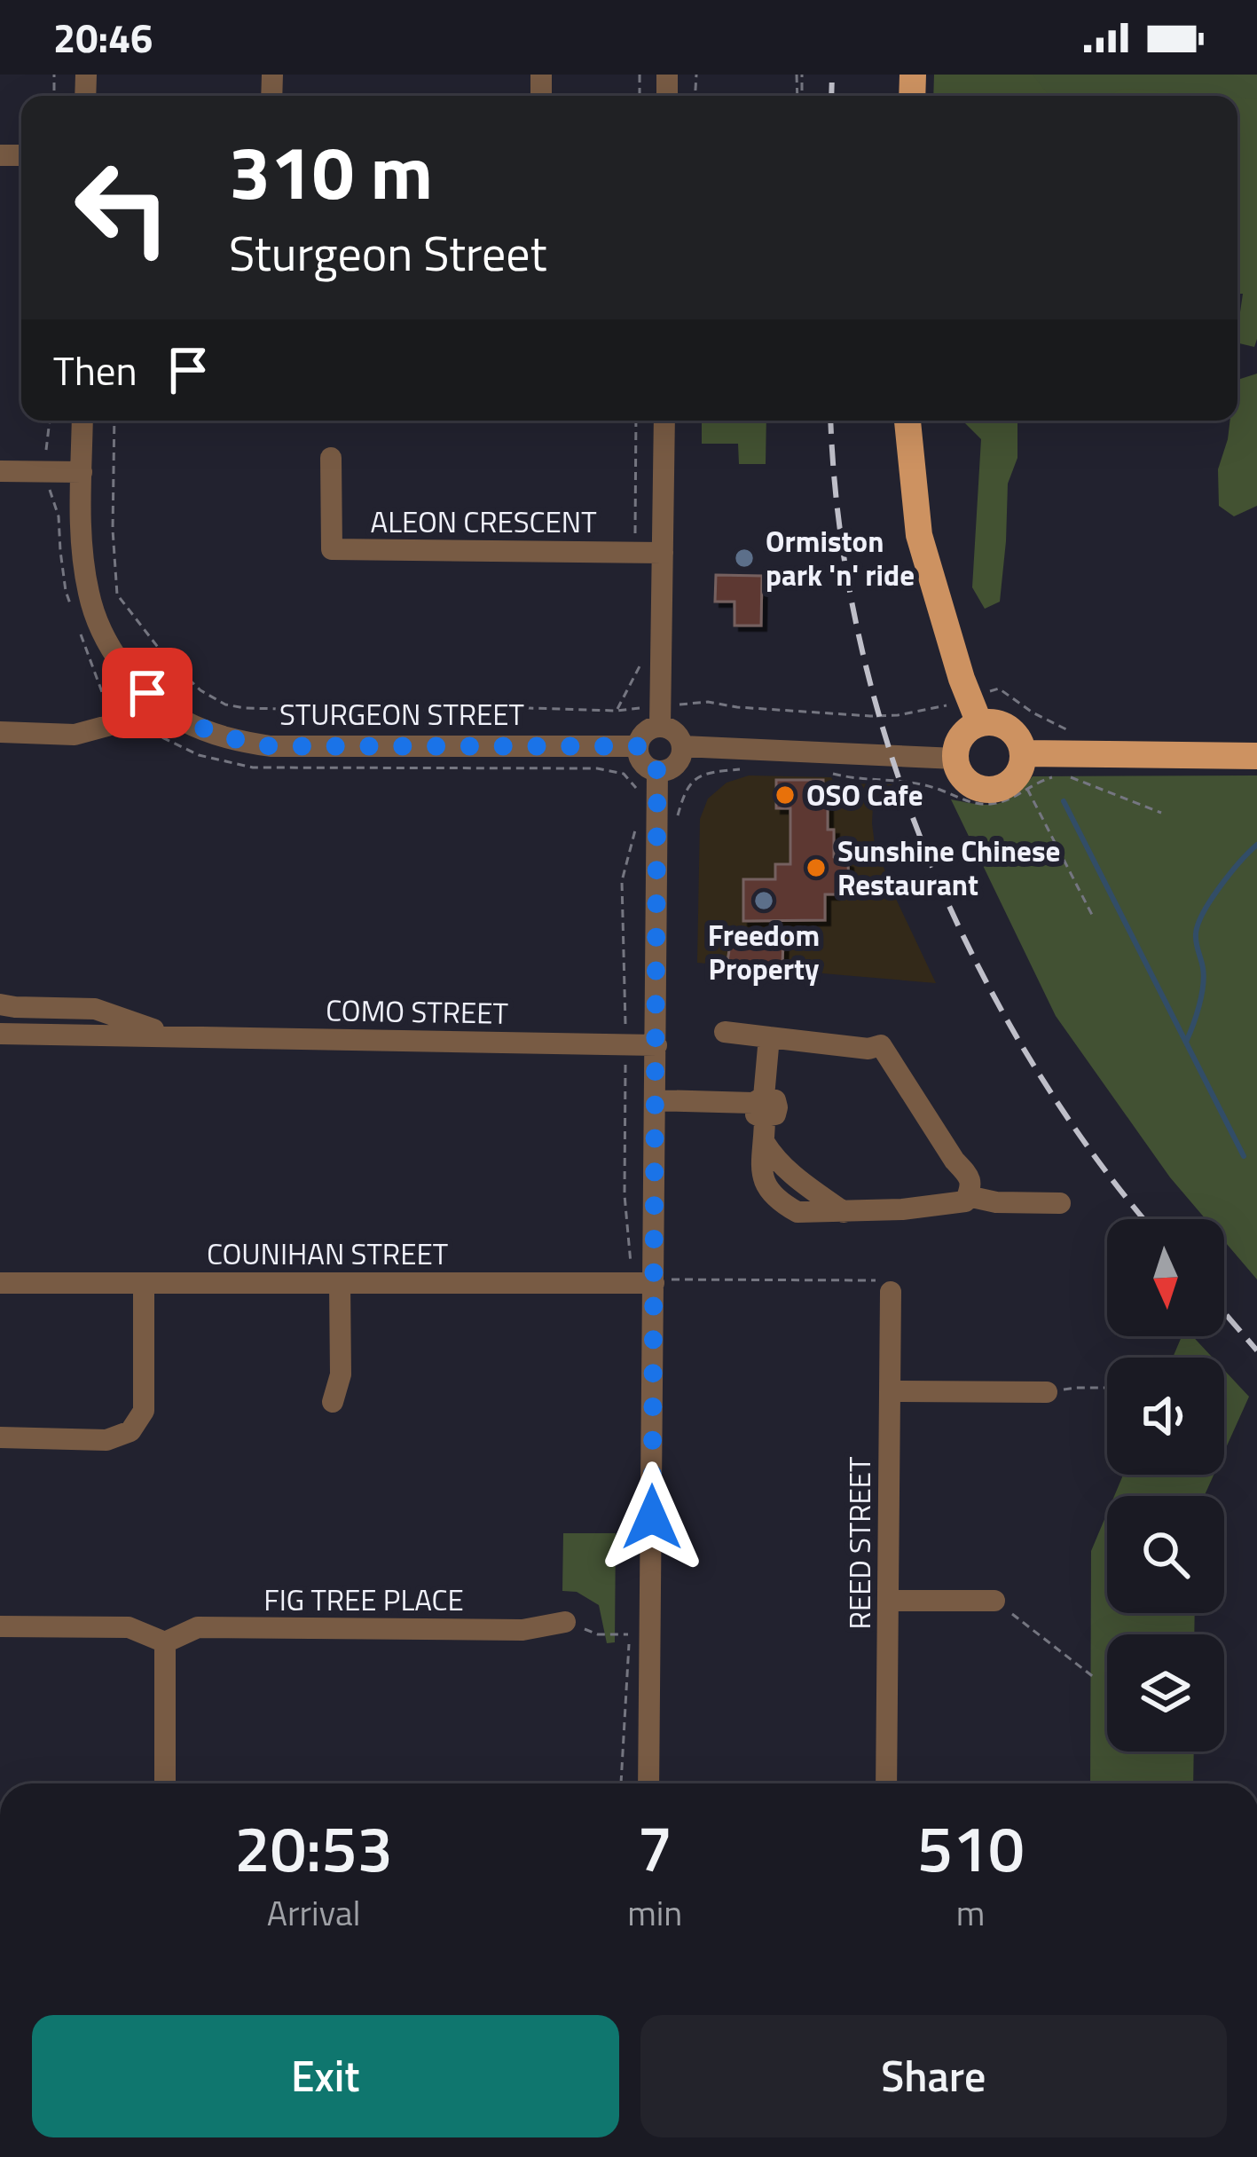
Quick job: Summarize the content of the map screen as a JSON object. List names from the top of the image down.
{
  "streets": {
    "street": [
      "ALEON CRESCENT",
      "STURGEON STREET",
      "COMO STREET",
      "COUNIHAN STREET",
      "REED STREET",
      "FIG TREE PLACE"
    ]
  },
  "places": [
    "Ormiston park 'n' ride",
    "OSO Cafe",
    "Sunshine Chinese Restaurant",
    "Freedom Property"
  ],
  "north": "bottom",
  "page": {
    "status": "20:46",
    "turn": ["310 m", "Sturgeon Street"],
    "then": "Then",
    "eta": [
      "20:53",
      "Arrival",
      "7",
      "min",
      "510",
      "m"
    ],
    "buttons": ["Exit", "Share"]
  }
}
